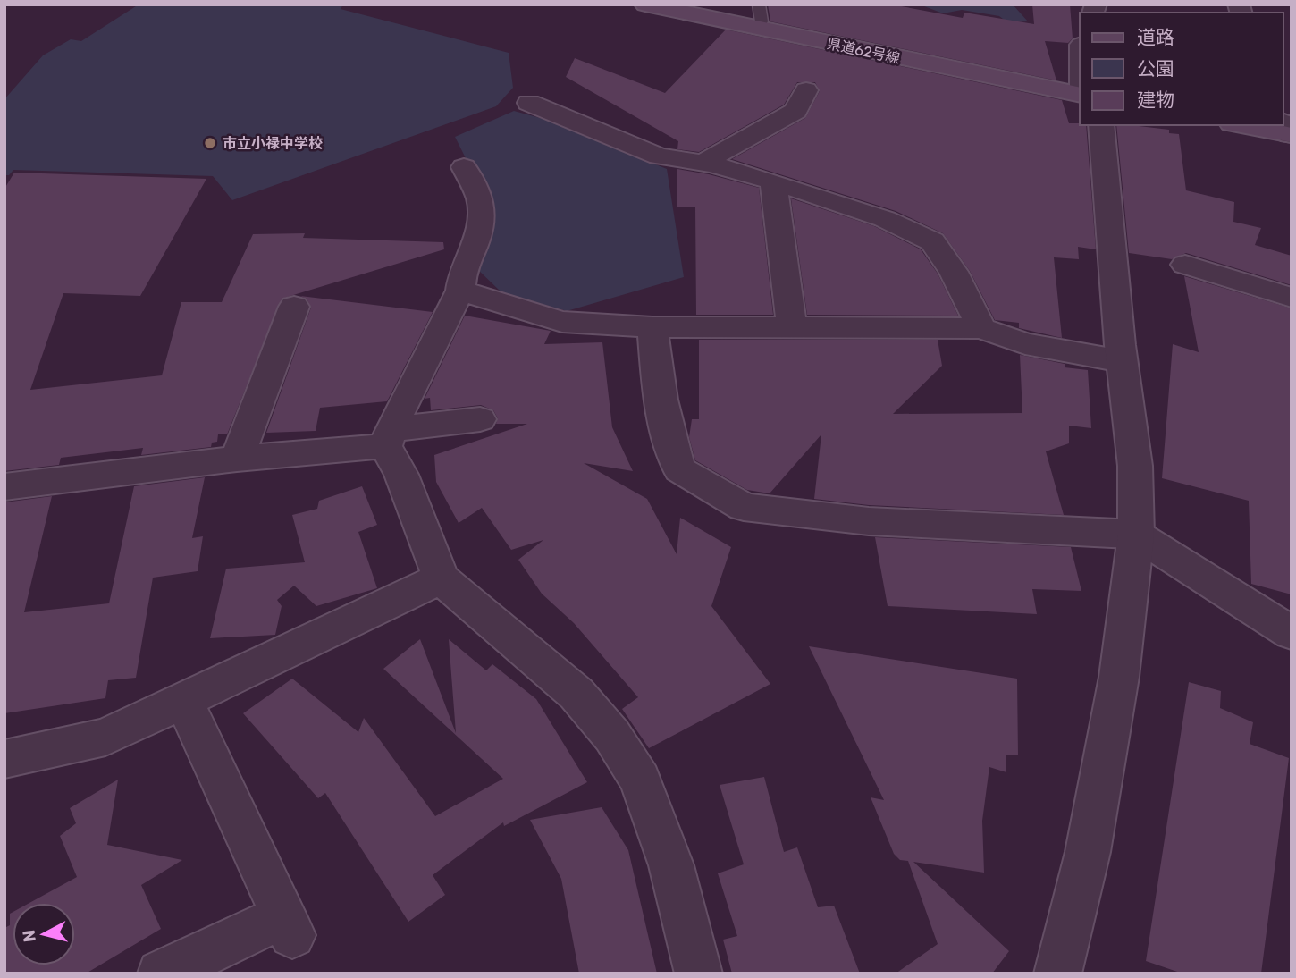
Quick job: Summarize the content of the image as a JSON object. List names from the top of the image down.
{
  "streets": {
    "main road": ["県道62号線"]
  },
  "places": ["市立小禄中学校"],
  "legend": ["道路", "公園", "建物"],
  "north": "left"
}
